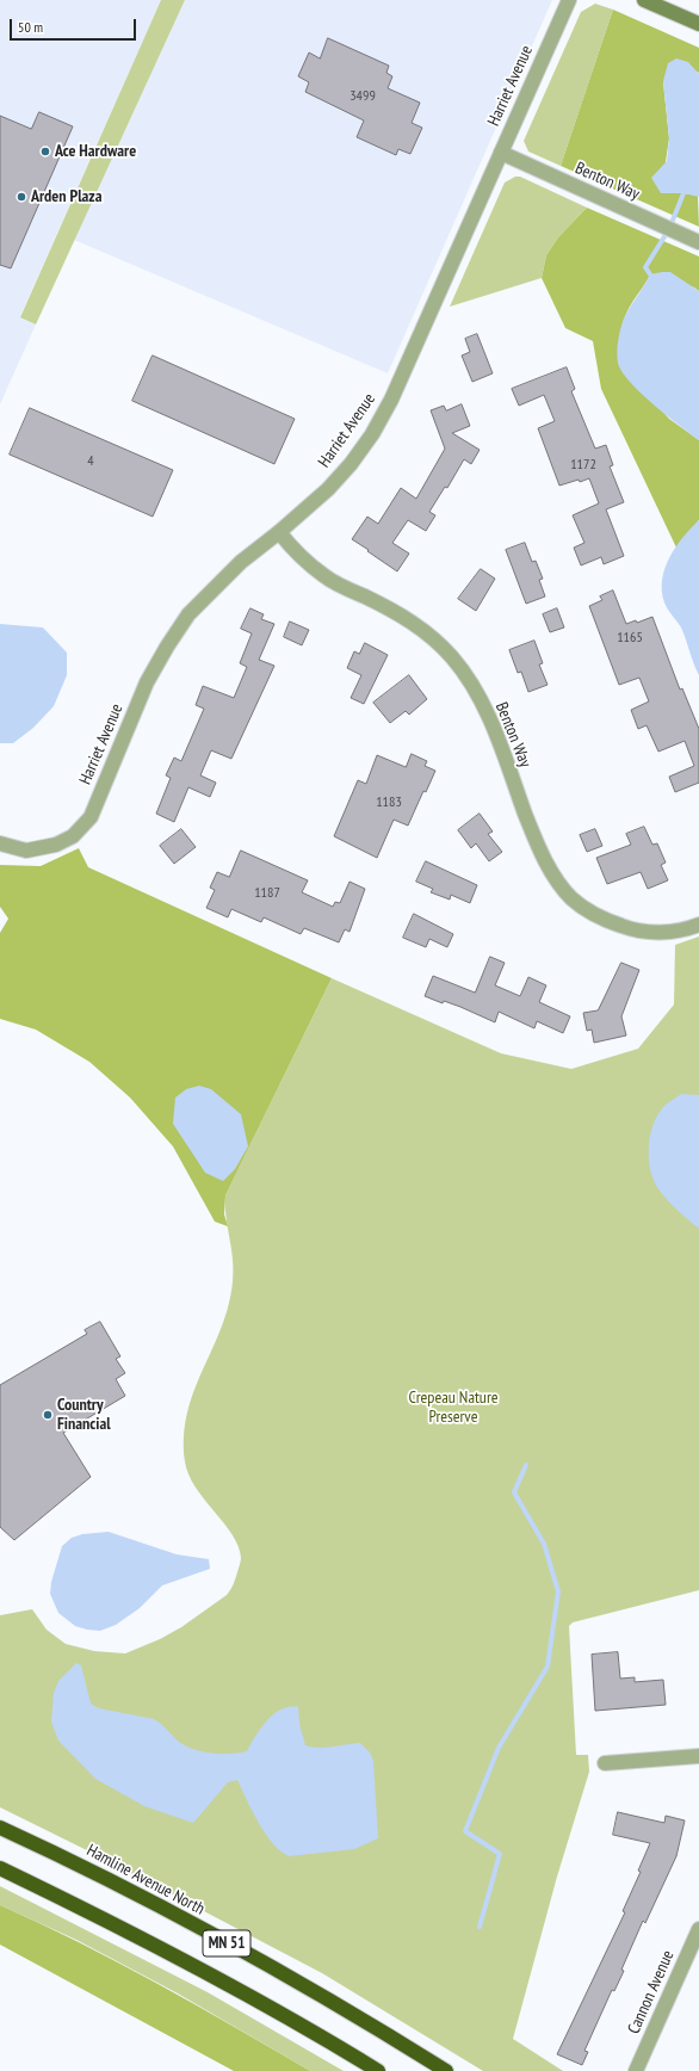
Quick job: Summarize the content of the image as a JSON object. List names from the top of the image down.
{
  "streets": {
    "highway": ["Hamline Avenue North", "MN 51"],
    "street": ["Harriet Avenue", "Benton Way", "Cannon Avenue"]
  },
  "crossings": [
    ["Harriet Avenue", "Benton Way"]
  ],
  "parks": ["Crepeau Nature Preserve"],
  "places": ["Ace Hardware", "Arden Plaza", "Country Financial"],
  "house_numbers": [
    "3499",
    "4",
    "1172",
    "1165",
    "1183",
    "1187"
  ],
  "scale_bar": "50 m"
}
